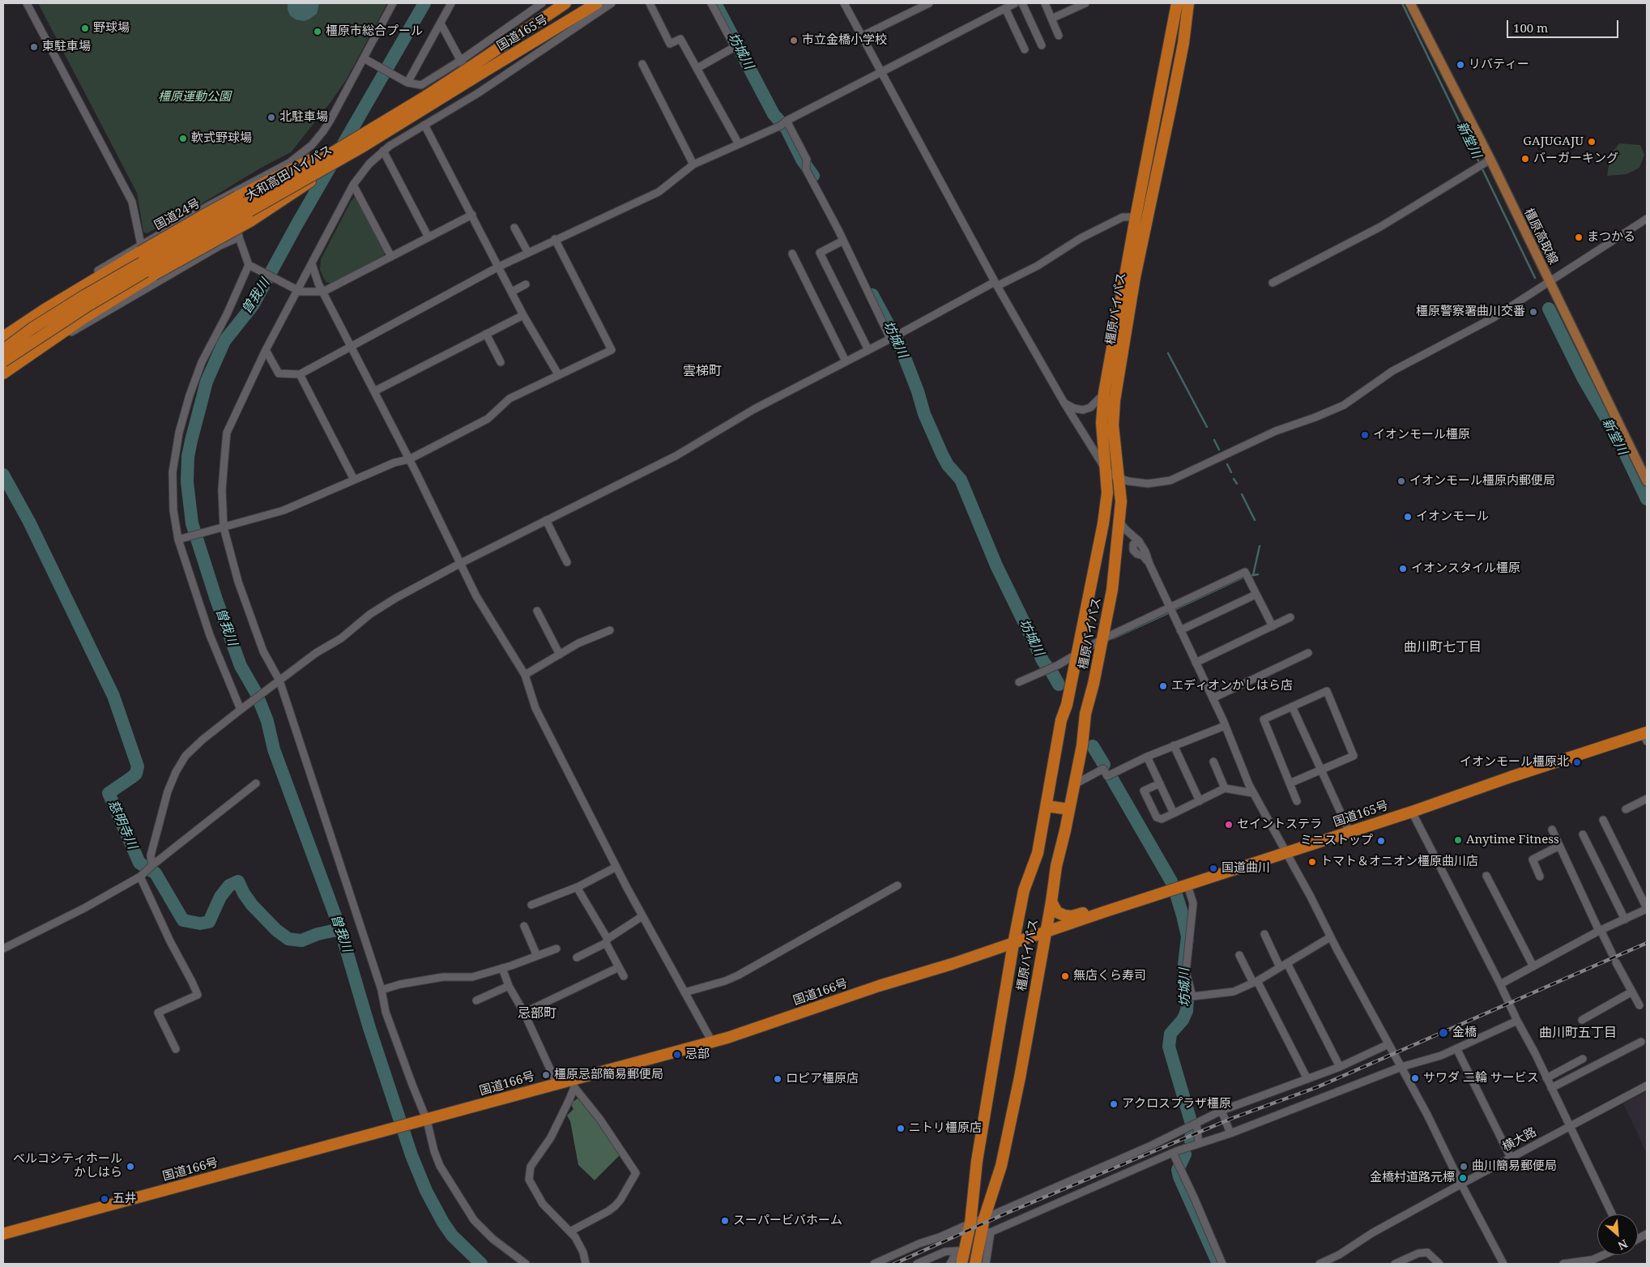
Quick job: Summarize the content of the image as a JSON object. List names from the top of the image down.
{
  "streets": {
    "highway": [
      "国道165号",
      "大和高田バイパス",
      "国道24号",
      "橿原バイパス",
      "国道166号"
    ],
    "main road": ["橿原高取線"],
    "street": ["横大路"]
  },
  "crossings": [
    ["国道165号", "大和高田バイパス"],
    ["国道165号", "橿原バイパス"],
    ["国道165号", "国道166号"],
    ["大和高田バイパス", "国道24号"],
    ["橿原バイパス", "国道166号"]
  ],
  "districts": [
    "雲梯町",
    "曲川町七丁目",
    "忌部町",
    "曲川町五丁目"
  ],
  "water": [
    "坊城川",
    "新堂川",
    "曽我川",
    "慈明寺川"
  ],
  "parks": ["橿原運動公園"],
  "places": [
    "野球場",
    "橿原市総合プール",
    "市立金橋小学校",
    "東駐車場",
    "リバティー",
    "北駐車場",
    "軟式野球場",
    "GAJUGAJU",
    "バーガーキング",
    "まつかる",
    "橿原警察署曲川交番",
    "イオンモール橿原",
    "イオンモール橿原内郵便局",
    "イオンモール",
    "イオンスタイル橿原",
    "エディオンかしはら店",
    "イオンモール橿原北",
    "セイントステラ",
    "Anytime Fitness",
    "ミニストップ",
    "トマト＆オニオン橿原曲川店",
    "国道曲川",
    "無店くら寿司",
    "金橋",
    "忌部",
    "橿原忌部簡易郵便局",
    "サワダ 二輪 サービス",
    "ロピア橿原店",
    "アクロスプラザ橿原",
    "ニトリ橿原店",
    "ベルコシティホール かしはら",
    "曲川簡易郵便局",
    "金橋村道路元標",
    "五井",
    "スーパービバホーム"
  ],
  "scale_bar": "100 m",
  "north": "bottom right"
}
